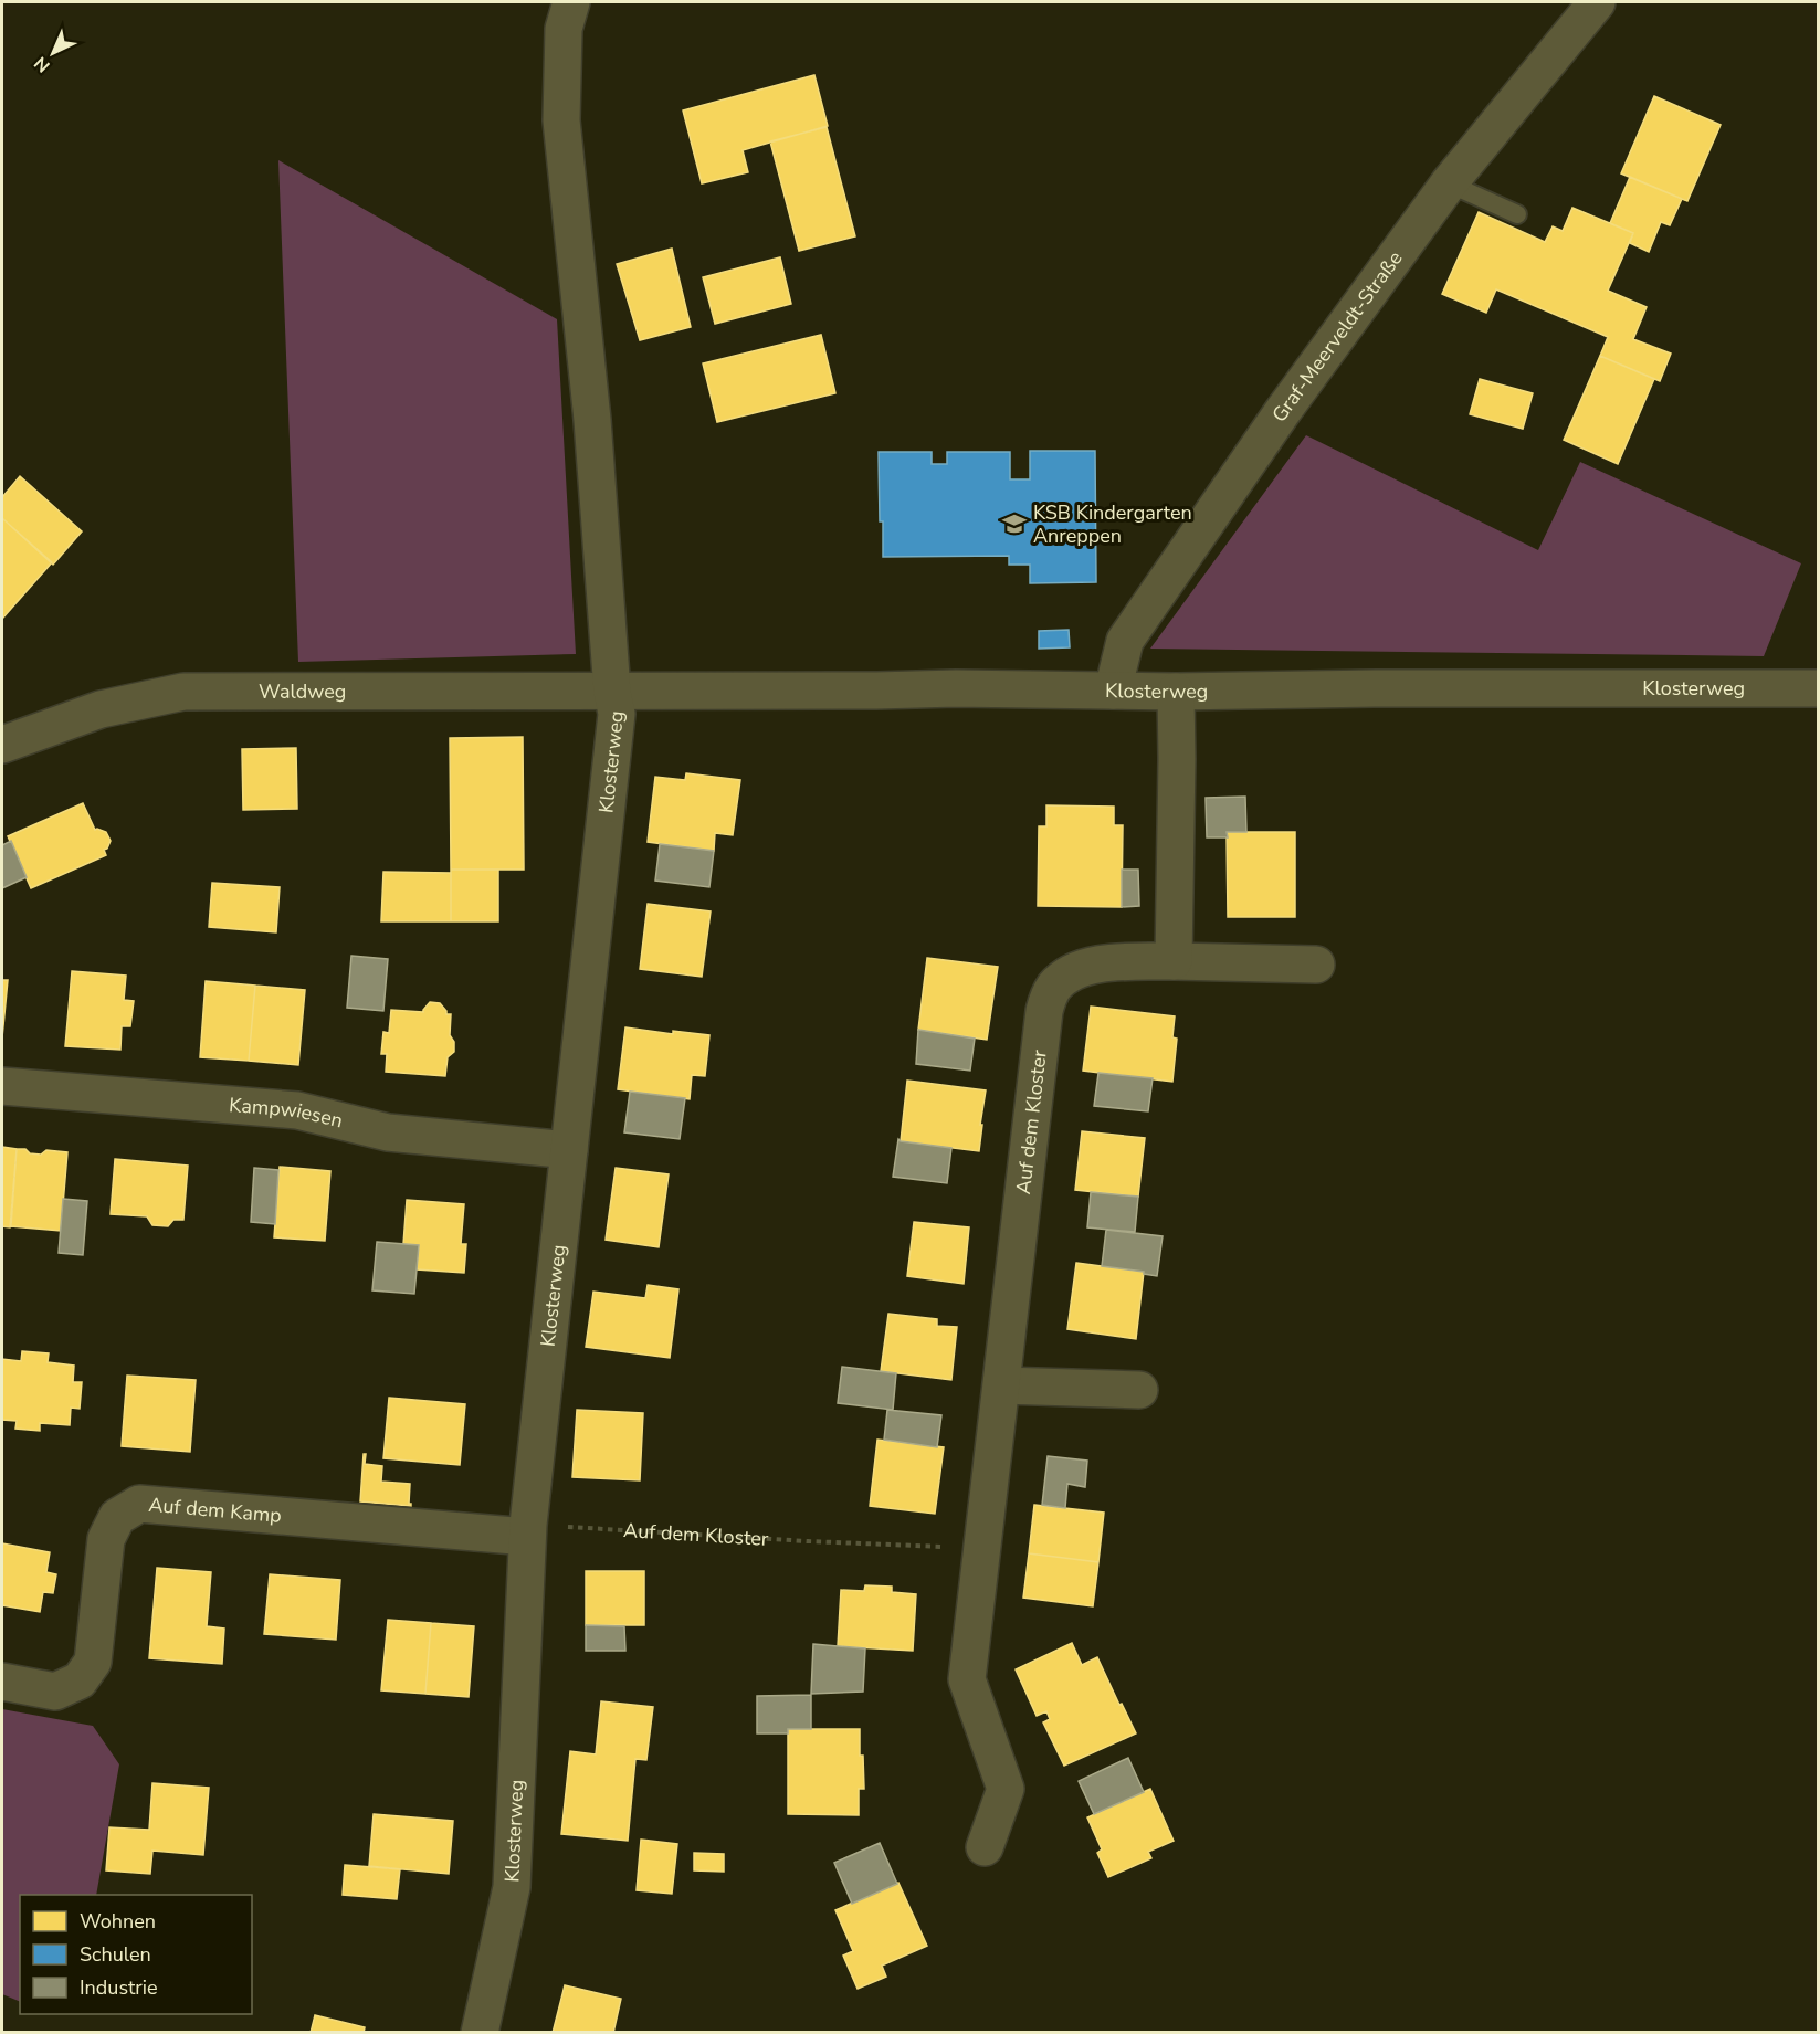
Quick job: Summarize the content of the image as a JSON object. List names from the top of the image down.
{
  "streets": {
    "street": [
      "Graf-Meerveldt-Straße",
      "Klosterweg",
      "Waldweg",
      "Kampwiesen",
      "Auf dem Kloster",
      "Auf dem Kamp"
    ]
  },
  "crossings": [
    ["Graf-Meerveldt-Straße", "Klosterweg"],
    ["Klosterweg", "Waldweg"],
    ["Klosterweg", "Kampwiesen"],
    ["Klosterweg", "Auf dem Kloster"],
    ["Klosterweg", "Auf dem Kamp"],
    ["Auf dem Kloster", "Auf dem Kamp"]
  ],
  "places": {
    "school or university": ["KSB Kindergarten Anreppen"]
  },
  "legend": ["Wohnen", "Schulen", "Industrie"],
  "north": "bottom left"
}
